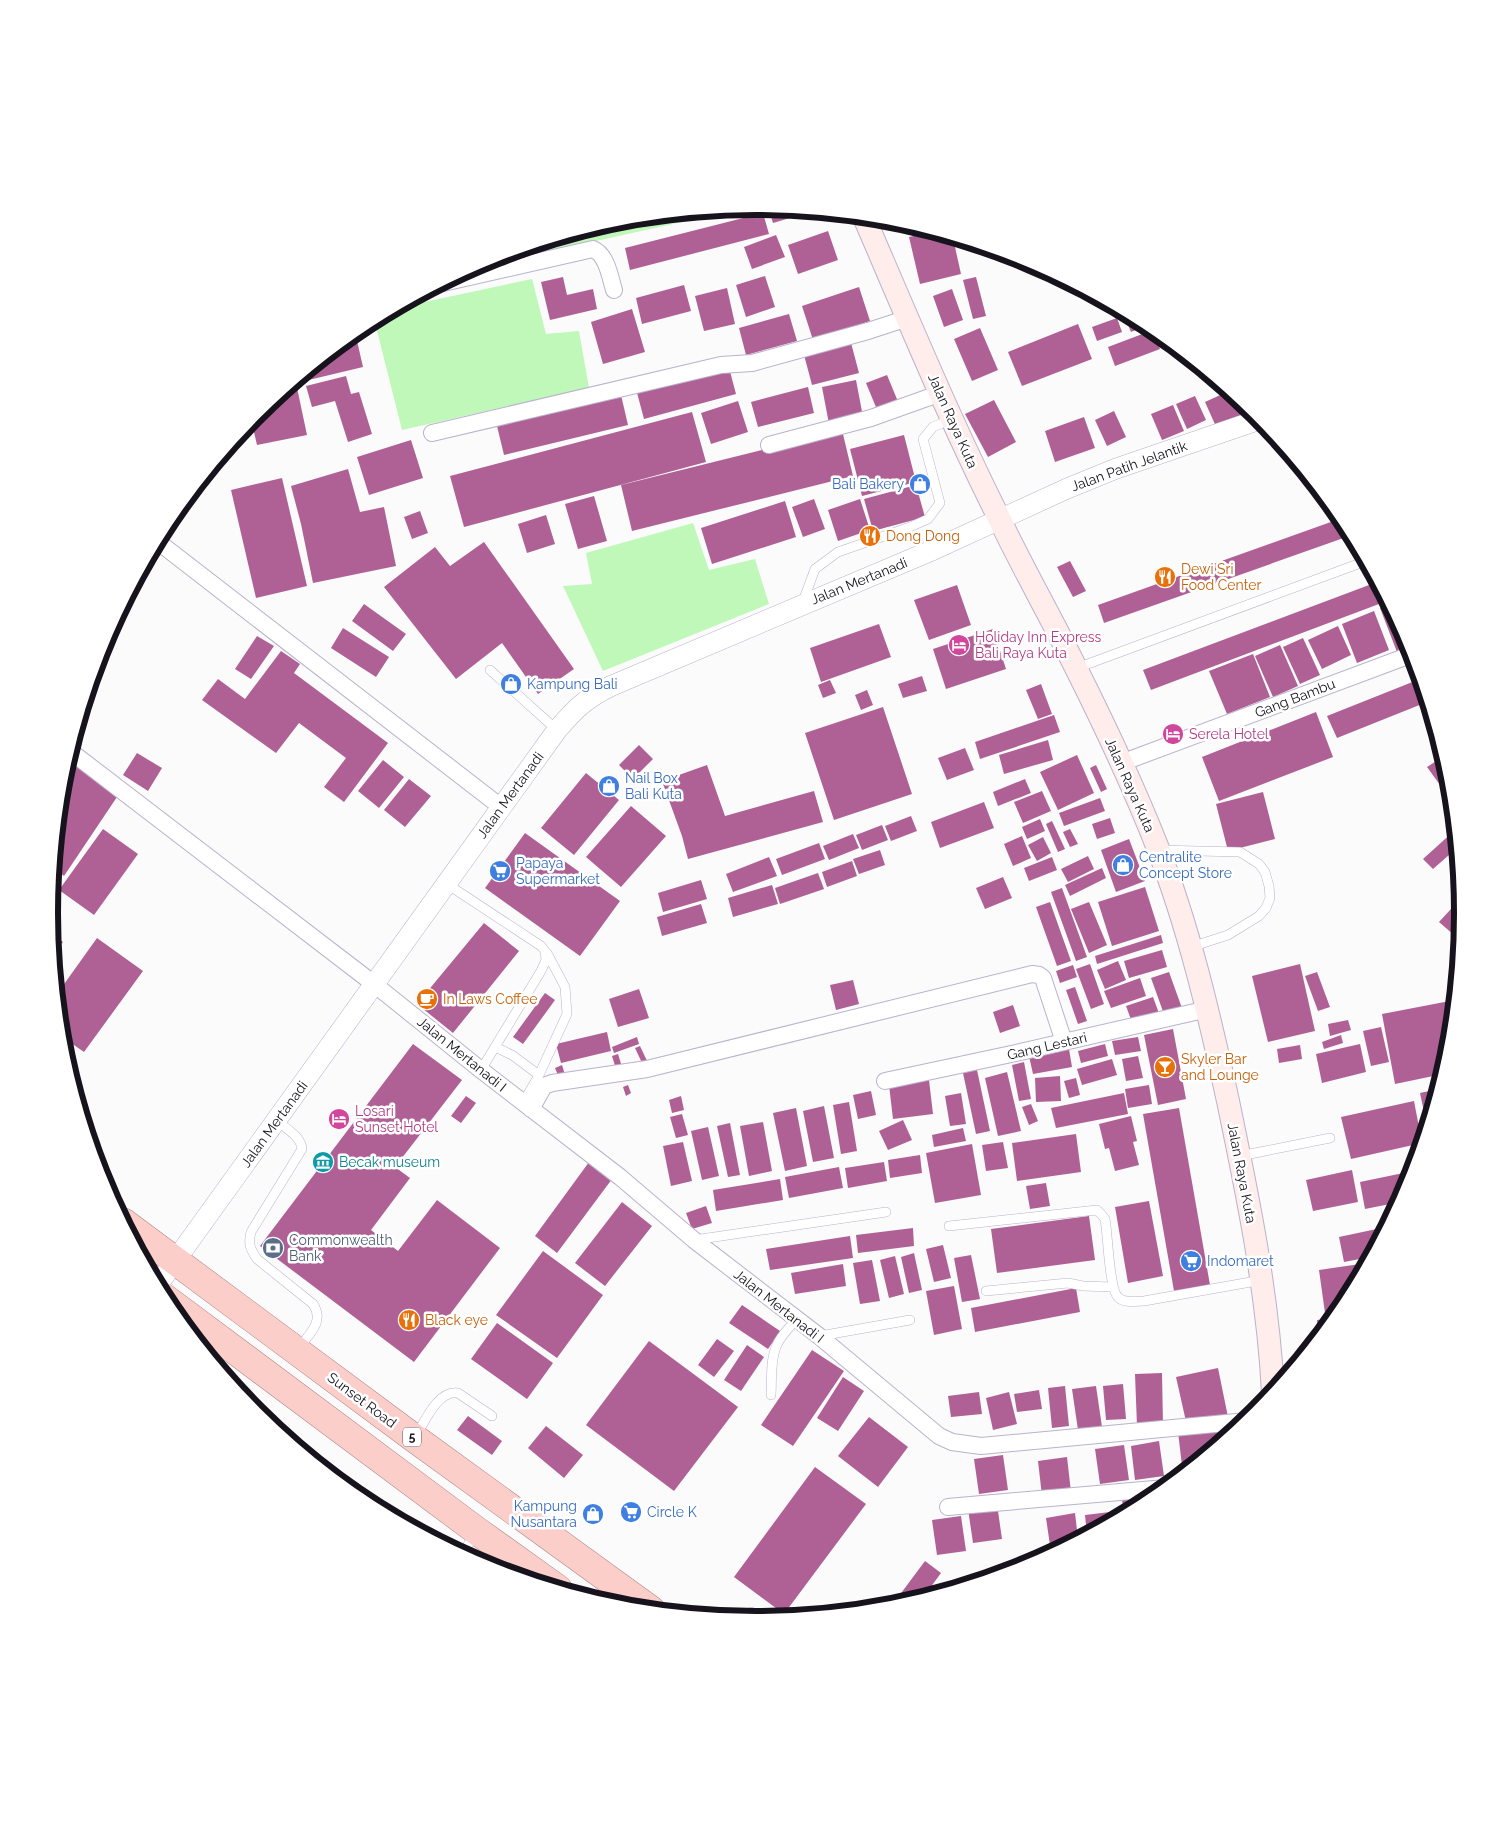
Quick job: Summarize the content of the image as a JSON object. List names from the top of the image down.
{
  "streets": {
    "highway": ["Sunset Road", "5"],
    "main road": ["Jalan Raya Kuta"],
    "street": [
      "Jalan Patih Jelantik",
      "Jalan Mertanadi",
      "Gang Bambu",
      "Gang Lestari",
      "Jalan Mertanadi I"
    ]
  },
  "crossings": [
    ["Jalan Raya Kuta", "Jalan Patih Jelantik"],
    ["Jalan Raya Kuta", "Jalan Mertanadi"],
    ["Jalan Raya Kuta", "Gang Bambu"],
    ["Jalan Raya Kuta", "Gang Lestari"],
    ["Jalan Patih Jelantik", "Jalan Mertanadi"],
    ["Jalan Mertanadi", "Jalan Mertanadi I"],
    ["Jalan Mertanadi", "Sunset Road"]
  ],
  "places": {
    "shop": [
      "Bali Bakery",
      "Kampung Bali",
      "Nail Box Bali Kuta",
      "Centralite Concept Store",
      "Kampung Nusantara"
    ],
    "restaurant": ["Dong Dong", "Dewi Sri Food Center", "Black eye"],
    "hotel": ["Holiday Inn Express Bali Raya Kuta", "Serela Hotel", "Losari Sunset Hotel"],
    "supermarket": ["Papaya Supermarket", "Indomaret", "Circle K"],
    "cafe": ["In Laws Coffee"],
    "bar": ["Skyler Bar and Lounge"],
    "museum": ["Becak museum"],
    "bank": ["Commonwealth Bank"]
  }
}
